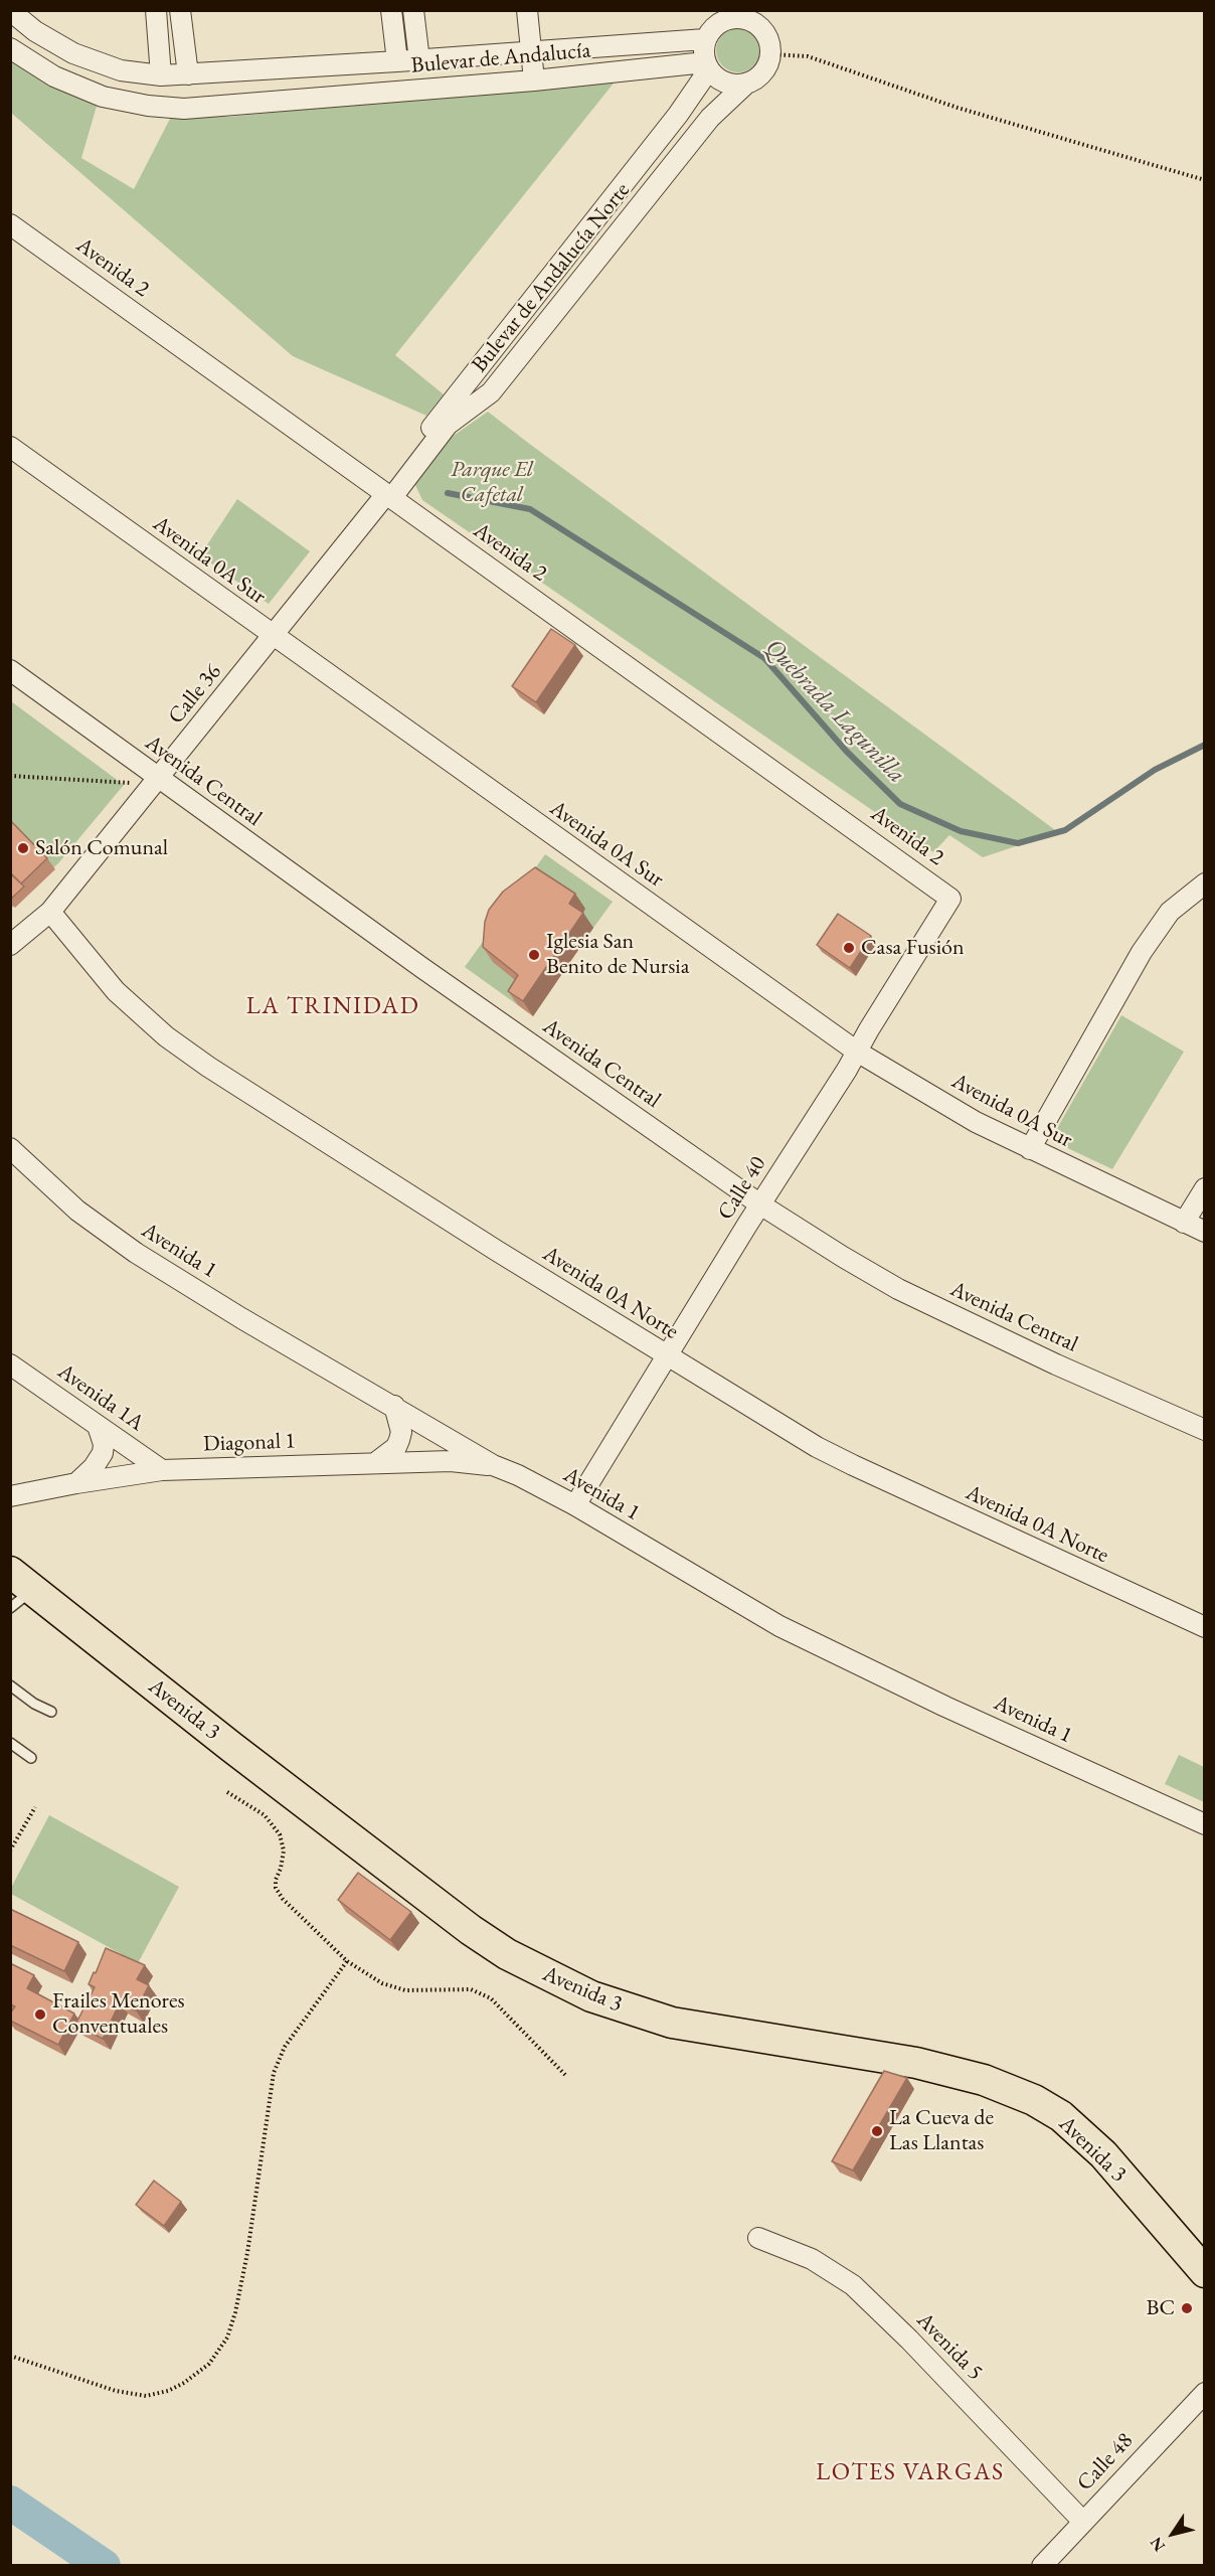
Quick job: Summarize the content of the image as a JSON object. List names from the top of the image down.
{
  "streets": {
    "main road": ["Avenida 3"],
    "street": [
      "Bulevar de Andalucía",
      "Avenida 2",
      "Bulevar de Andalucía Norte",
      "Avenida 0A Sur",
      "Calle 36",
      "Avenida Central",
      "Calle 40",
      "Avenida 1",
      "Avenida 0A Norte",
      "Avenida 1A",
      "Diagonal 1",
      "Avenida 5",
      "Calle 48"
    ]
  },
  "crossings": [
    ["Bulevar de Andalucía", "Bulevar de Andalucía Norte"],
    ["Avenida 2", "Bulevar de Andalucía Norte"],
    ["Avenida 2", "Calle 36"],
    ["Avenida 2", "Calle 40"],
    ["Bulevar de Andalucía Norte", "Calle 36"],
    ["Avenida 0A Sur", "Calle 36"],
    ["Avenida 0A Sur", "Calle 40"],
    ["Calle 36", "Avenida Central"],
    ["Calle 36", "Avenida 0A Norte"],
    ["Avenida Central", "Calle 40"],
    ["Calle 40", "Avenida 1"],
    ["Calle 40", "Avenida 0A Norte"],
    ["Avenida 1", "Diagonal 1"],
    ["Avenida 1A", "Diagonal 1"],
    ["Avenida 5", "Calle 48"]
  ],
  "districts": ["LA TRINIDAD", "LOTES VARGAS"],
  "water": ["Quebrada Lagunilla"],
  "parks": ["Parque El Cafetal"],
  "places": [
    "Salón Comunal",
    "Casa Fusión",
    "Iglesia San Benito de Nursia",
    "Frailes Menores Conventuales",
    "La Cueva de Las Llantas",
    "BC"
  ],
  "north": "bottom left"
}
